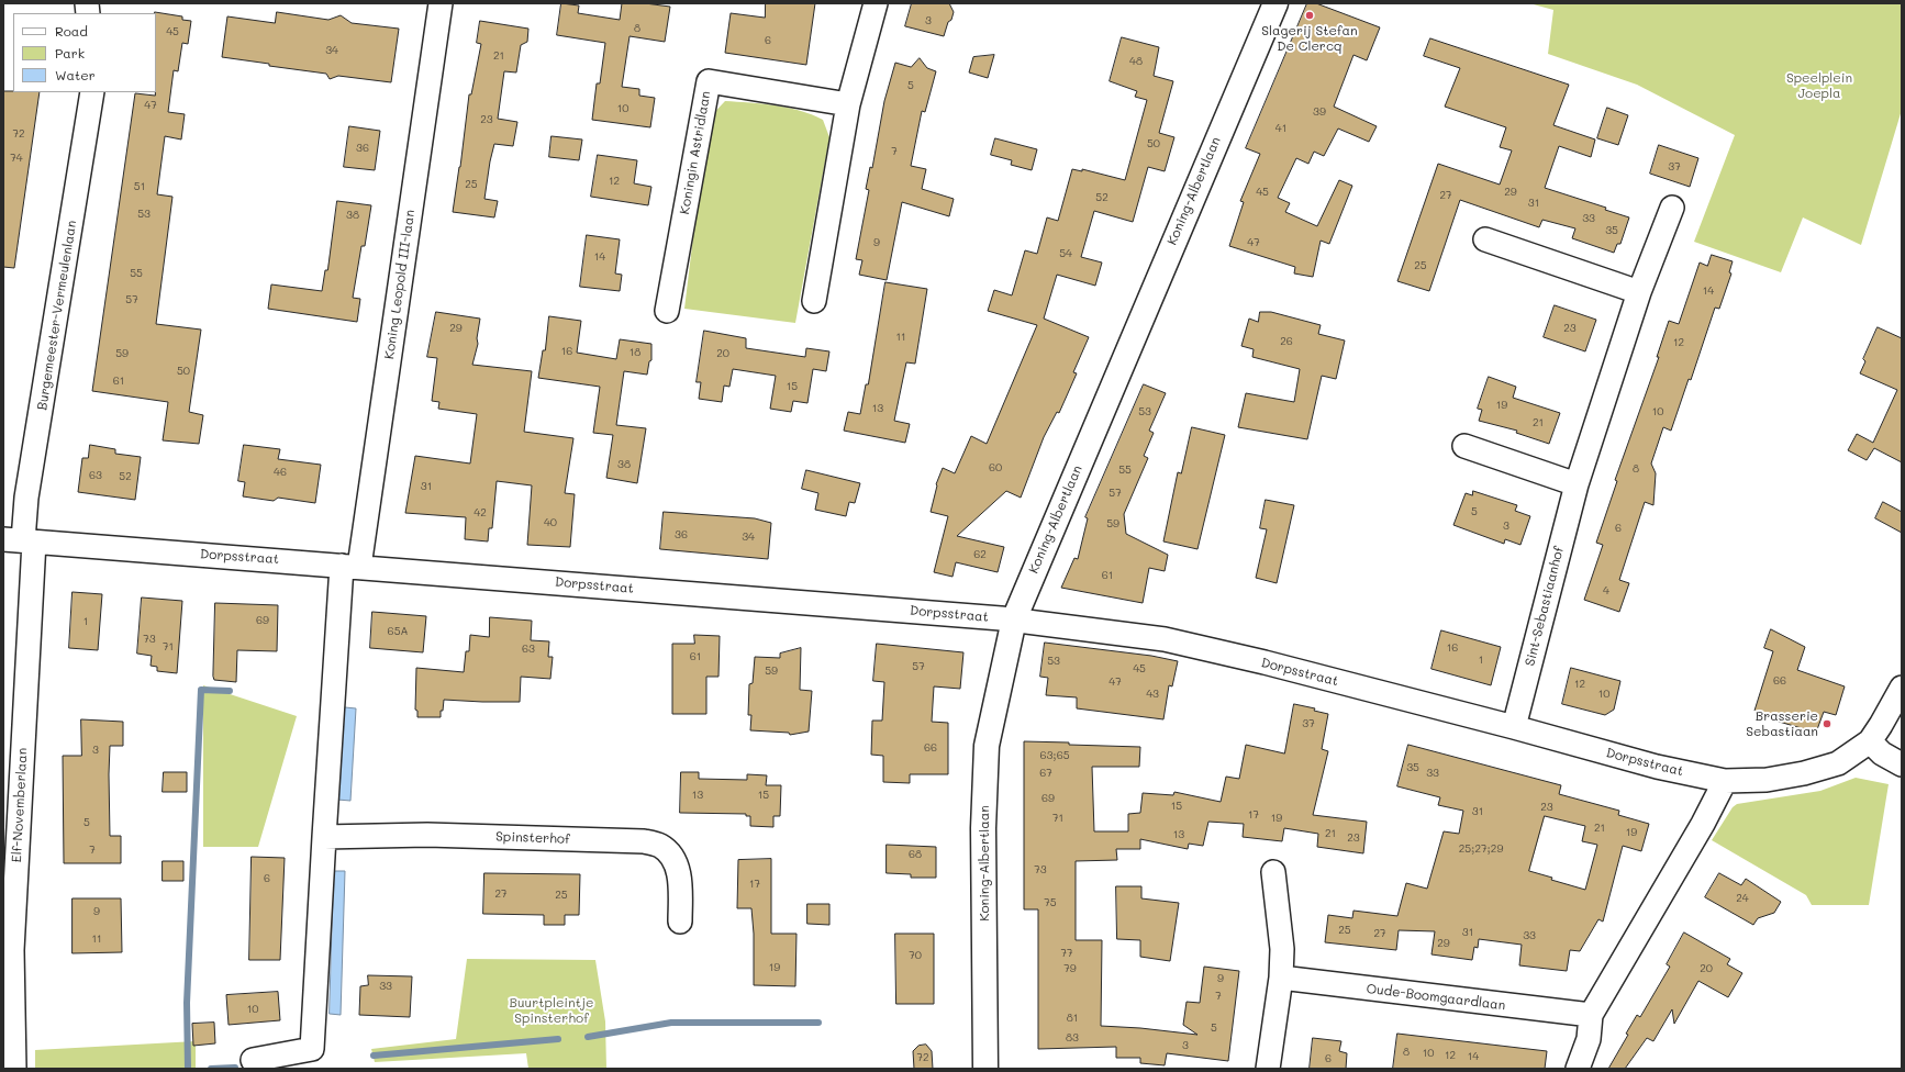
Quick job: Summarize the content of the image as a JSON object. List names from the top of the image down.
{
  "streets": {
    "street": [
      "Koningin Astridlaan",
      "Koning-Albertlaan",
      "Koning Leopold III-laan",
      "Burgemeester-Vermeulenlaan",
      "Dorpsstraat",
      "Sint-Sebastiaanhof",
      "Elf-Novemberlaan",
      "Spinsterhof",
      "Oude-Boomgaardlaan"
    ]
  },
  "crossings": [
    ["Koning-Albertlaan", "Dorpsstraat"],
    ["Koning Leopold III-laan", "Dorpsstraat"],
    ["Burgemeester-Vermeulenlaan", "Dorpsstraat"],
    ["Burgemeester-Vermeulenlaan", "Elf-Novemberlaan"],
    ["Dorpsstraat", "Sint-Sebastiaanhof"],
    ["Dorpsstraat", "Elf-Novemberlaan"]
  ],
  "parks": ["Speelplein Joepla", "Buurtpleintje Spinsterhof"],
  "places": ["Slagerij Stefan De Clercq", "Brasserie Sebastiaan"],
  "house_numbers": [
    "3",
    "8",
    "45",
    "6",
    "34",
    "21",
    "48",
    "5",
    "47",
    "10",
    "39",
    "23",
    "41",
    "72",
    "50",
    "36",
    "7",
    "74",
    "37",
    "12",
    "25",
    "51",
    "45",
    "29",
    "27",
    "52",
    "31",
    "53",
    "38",
    "33",
    "35",
    "9",
    "47",
    "54",
    "14",
    "25",
    "55",
    "14",
    "57",
    "29",
    "23",
    "11",
    "26",
    "12",
    "16",
    "18",
    "59",
    "20",
    "50",
    "61",
    "15",
    "19",
    "13",
    "53",
    "10",
    "21",
    "38",
    "60",
    "8",
    "55",
    "46",
    "63",
    "52",
    "31",
    "57",
    "5",
    "42",
    "40",
    "59",
    "3",
    "6",
    "36",
    "34",
    "62",
    "61",
    "4",
    "69",
    "1",
    "65A",
    "73",
    "71",
    "16",
    "63",
    "61",
    "1",
    "53",
    "57",
    "45",
    "59",
    "66",
    "47",
    "12",
    "43",
    "10",
    "37",
    "66",
    "3",
    "63;65",
    "35",
    "67",
    "33",
    "13",
    "15",
    "69",
    "15",
    "23",
    "31",
    "17",
    "71",
    "19",
    "5",
    "21",
    "19",
    "21",
    "13",
    "23",
    "25;27;29",
    "7",
    "68",
    "73",
    "6",
    "17",
    "27",
    "25",
    "24",
    "75",
    "9",
    "25",
    "31",
    "27",
    "33",
    "11",
    "29",
    "77",
    "70",
    "19",
    "79",
    "20",
    "9",
    "33",
    "7",
    "10",
    "81",
    "5",
    "83",
    "3",
    "8",
    "10",
    "12",
    "14",
    "72",
    "6"
  ],
  "legend": ["Road", "Park", "Water"]
}
